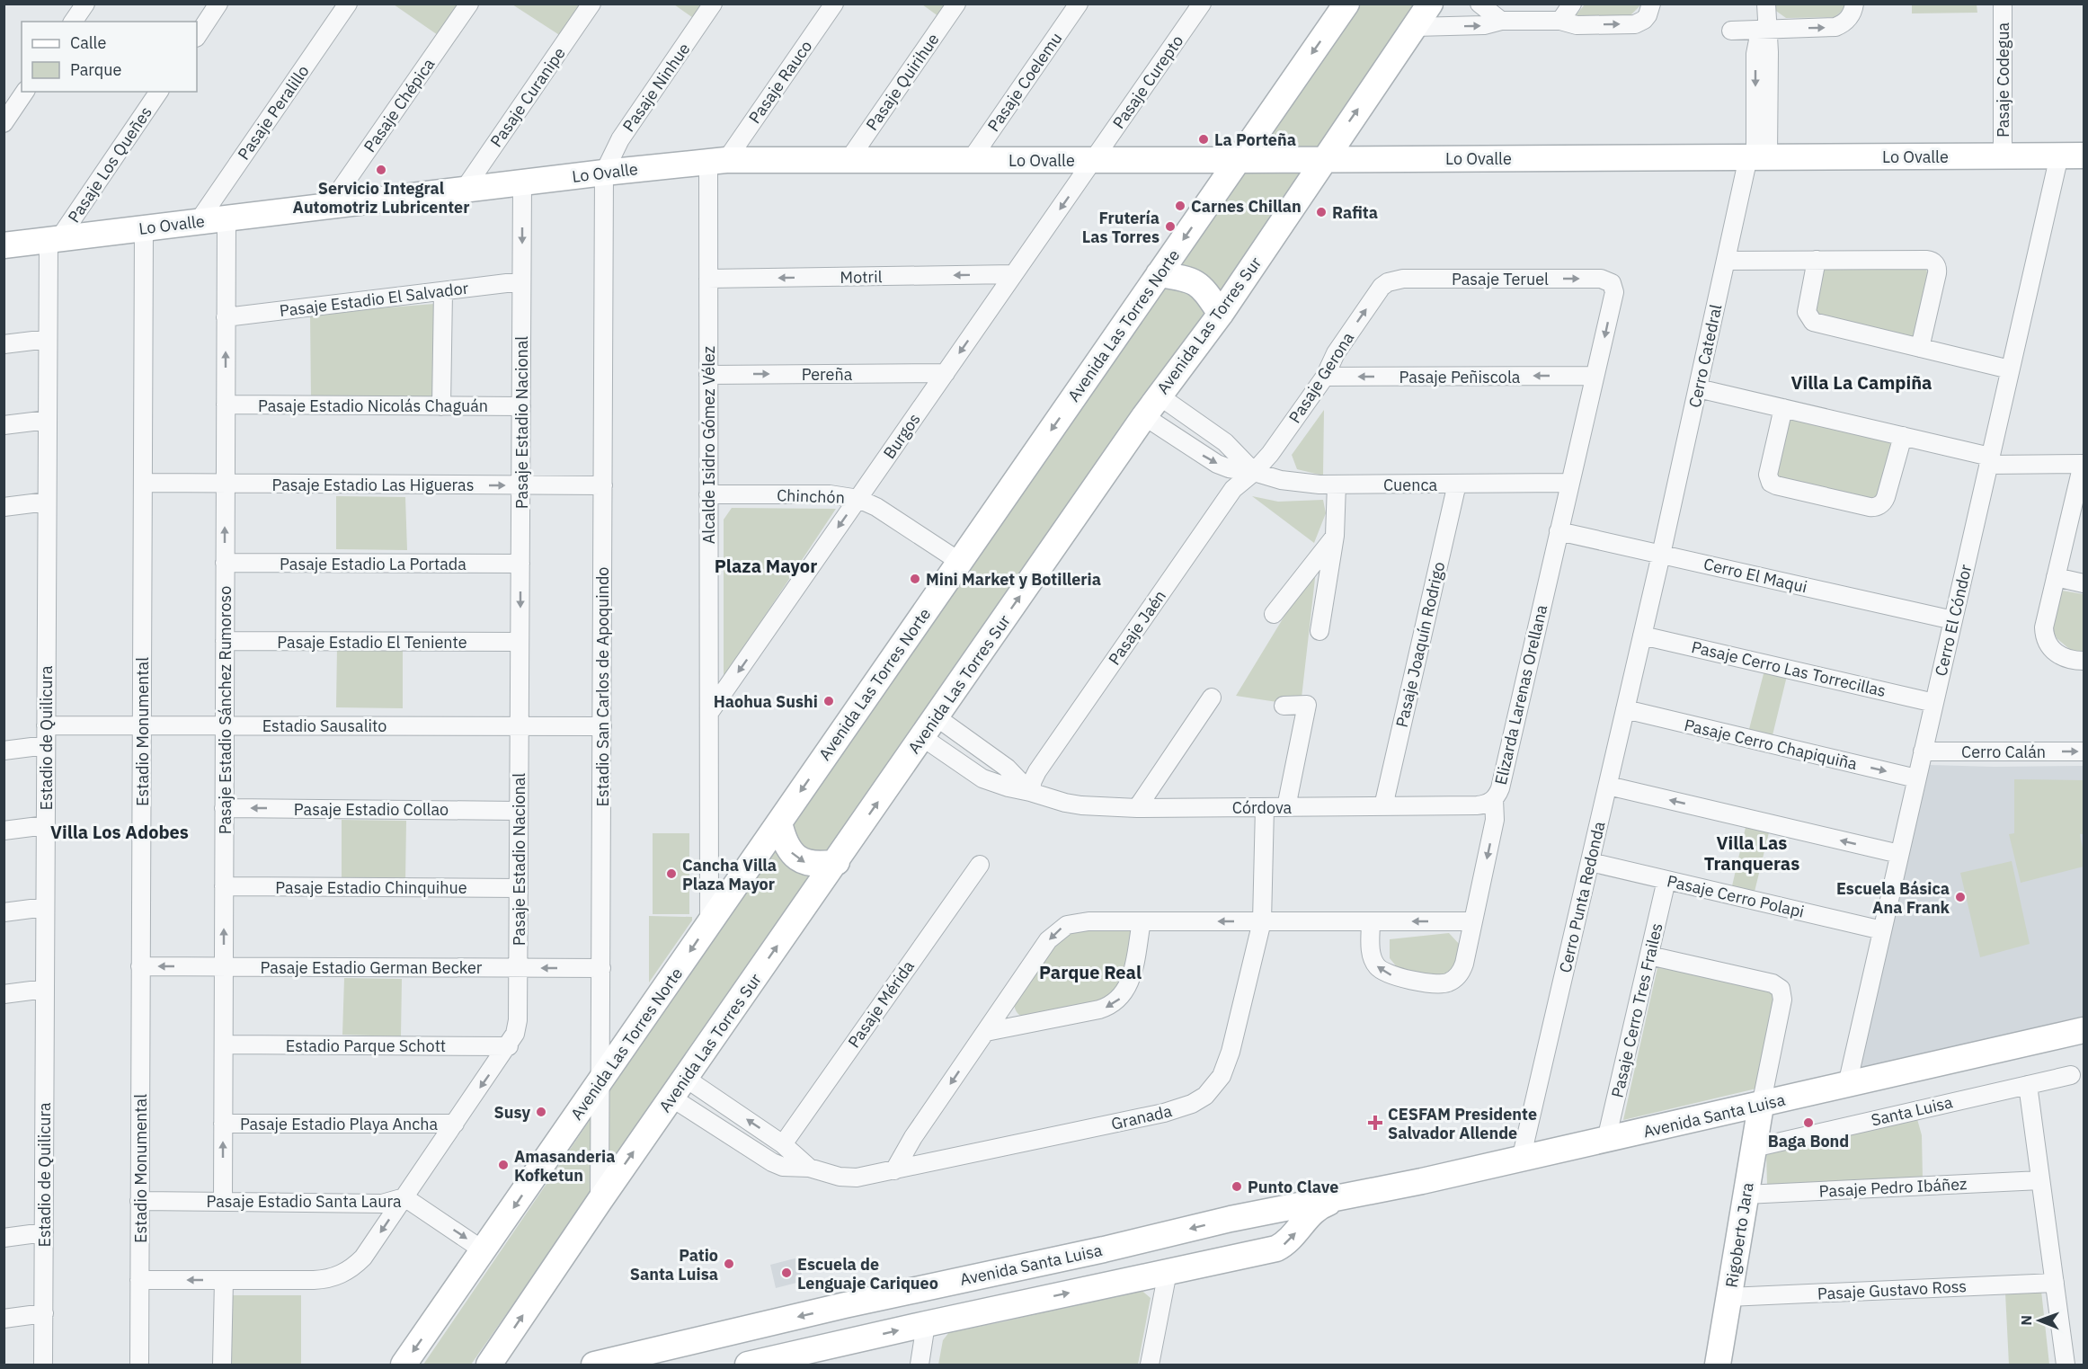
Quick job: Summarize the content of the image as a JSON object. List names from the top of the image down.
{
  "streets": {
    "street": [
      "Pasaje Codegua",
      "Pasaje Rauco",
      "Pasaje Quirihue",
      "Pasaje Coelemu",
      "Pasaje Curepto",
      "Pasaje Ninhue",
      "Pasaje Curanipe",
      "Pasaje Chépica",
      "Pasaje Peralillo",
      "Lo Ovalle",
      "Pasaje Los Queñes",
      "Motril",
      "Pasaje Teruel",
      "Pasaje Estadio El Salvador",
      "Avenida Las Torres Norte",
      "Avenida Las Torres Sur",
      "Cerro Catedral",
      "Pereña",
      "Pasaje Peñiscola",
      "Pasaje Gerona",
      "Pasaje Estadio Nicolás Chaguán",
      "Pasaje Estadio Nacional",
      "Burgos",
      "Alcalde Isidro Gómez Vélez",
      "Pasaje Estadio Las Higueras",
      "Cuenca",
      "Chinchón",
      "Pasaje Estadio La Portada",
      "Cerro El Maqui",
      "Cerro El Cóndor",
      "Pasaje Jaén",
      "Pasaje Estadio El Teniente",
      "Pasaje Joaquín Rodrigo",
      "Pasaje Cerro Las Torrecillas",
      "Estadio San Carlos de Apoquindo",
      "Elizarda Larenas Orellana",
      "Pasaje Estadio Sánchez Rumoroso",
      "Estadio Sausalito",
      "Estadio Monumental",
      "Estadio de Quilicura",
      "Pasaje Cerro Chapiquiña",
      "Cerro Calán",
      "Córdova",
      "Pasaje Estadio Collao",
      "Pasaje Estadio Chinquihue",
      "Pasaje Cerro Polapi",
      "Cerro Punta Redonda",
      "Pasaje Estadio German Becker",
      "Pasaje Mérida",
      "Pasaje Cerro Tres Frailes",
      "Estadio Parque Schott",
      "Santa Luisa",
      "Avenida Santa Luisa",
      "Granada",
      "Pasaje Estadio Playa Ancha",
      "Pasaje Pedro Ibáñez",
      "Pasaje Estadio Santa Laura",
      "Rigoberto Jara",
      "Pasaje Gustavo Ross"
    ]
  },
  "crossings": [
    ["Pasaje Codegua", "Lo Ovalle"],
    ["Pasaje Rauco", "Lo Ovalle"],
    ["Pasaje Rauco", "Alcalde Isidro Gómez Vélez"],
    ["Pasaje Quirihue", "Lo Ovalle"],
    ["Pasaje Coelemu", "Lo Ovalle"],
    ["Pasaje Curepto", "Lo Ovalle"],
    ["Pasaje Curepto", "Burgos"],
    ["Pasaje Ninhue", "Lo Ovalle"],
    ["Pasaje Ninhue", "Estadio San Carlos de Apoquindo"],
    ["Pasaje Curanipe", "Lo Ovalle"],
    ["Pasaje Chépica", "Lo Ovalle"],
    ["Pasaje Peralillo", "Lo Ovalle"],
    ["Lo Ovalle", "Pasaje Los Queñes"],
    ["Lo Ovalle", "Avenida Las Torres Norte"],
    ["Lo Ovalle", "Avenida Las Torres Sur"],
    ["Lo Ovalle", "Cerro Catedral"],
    ["Lo Ovalle", "Pasaje Estadio Nacional"],
    ["Lo Ovalle", "Burgos"],
    ["Lo Ovalle", "Alcalde Isidro Gómez Vélez"],
    ["Lo Ovalle", "Cerro El Cóndor"],
    ["Lo Ovalle", "Estadio San Carlos de Apoquindo"],
    ["Lo Ovalle", "Pasaje Estadio Sánchez Rumoroso"],
    ["Lo Ovalle", "Estadio Monumental"],
    ["Lo Ovalle", "Estadio de Quilicura"],
    ["Pasaje Los Queñes", "Estadio de Quilicura"],
    ["Motril", "Burgos"],
    ["Motril", "Alcalde Isidro Gómez Vélez"],
    ["Pasaje Teruel", "Pasaje Gerona"],
    ["Pasaje Teruel", "Elizarda Larenas Orellana"],
    ["Pasaje Estadio El Salvador", "Pasaje Estadio Nacional"],
    ["Pasaje Estadio El Salvador", "Pasaje Estadio Sánchez Rumoroso"],
    ["Avenida Las Torres Norte", "Alcalde Isidro Gómez Vélez"],
    ["Avenida Las Torres Norte", "Chinchón"],
    ["Avenida Las Torres Norte", "Estadio San Carlos de Apoquindo"],
    ["Avenida Las Torres Norte", "Pasaje Estadio Santa Laura"],
    ["Avenida Las Torres Sur", "Cuenca"],
    ["Avenida Las Torres Sur", "Estadio San Carlos de Apoquindo"],
    ["Avenida Las Torres Sur", "Córdova"],
    ["Avenida Las Torres Sur", "Granada"],
    ["Cerro Catedral", "Cerro El Maqui"],
    ["Cerro Catedral", "Pasaje Cerro Las Torrecillas"],
    ["Cerro Catedral", "Cerro Punta Redonda"],
    ["Pereña", "Burgos"],
    ["Pereña", "Alcalde Isidro Gómez Vélez"],
    ["Pasaje Peñiscola", "Pasaje Gerona"],
    ["Pasaje Peñiscola", "Elizarda Larenas Orellana"],
    ["Pasaje Gerona", "Cuenca"],
    ["Pasaje Gerona", "Pasaje Jaén"],
    ["Pasaje Estadio Nicolás Chaguán", "Pasaje Estadio Nacional"],
    ["Pasaje Estadio Nicolás Chaguán", "Pasaje Estadio Sánchez Rumoroso"],
    ["Pasaje Estadio Nacional", "Pasaje Estadio Las Higueras"],
    ["Pasaje Estadio Nacional", "Pasaje Estadio La Portada"],
    ["Pasaje Estadio Nacional", "Pasaje Estadio El Teniente"],
    ["Pasaje Estadio Nacional", "Estadio Sausalito"],
    ["Pasaje Estadio Nacional", "Estadio Monumental"],
    ["Pasaje Estadio Nacional", "Pasaje Estadio Collao"],
    ["Pasaje Estadio Nacional", "Pasaje Estadio Chinquihue"],
    ["Pasaje Estadio Nacional", "Pasaje Estadio German Becker"],
    ["Pasaje Estadio Nacional", "Estadio Parque Schott"],
    ["Pasaje Estadio Nacional", "Pasaje Estadio Playa Ancha"],
    ["Pasaje Estadio Nacional", "Pasaje Estadio Santa Laura"],
    ["Burgos", "Alcalde Isidro Gómez Vélez"],
    ["Burgos", "Chinchón"],
    ["Alcalde Isidro Gómez Vélez", "Chinchón"],
    ["Pasaje Estadio Las Higueras", "Estadio San Carlos de Apoquindo"],
    ["Pasaje Estadio Las Higueras", "Pasaje Estadio Sánchez Rumoroso"],
    ["Pasaje Estadio Las Higueras", "Estadio Monumental"],
    ["Cuenca", "Pasaje Jaén"],
    ["Cuenca", "Pasaje Joaquín Rodrigo"],
    ["Cuenca", "Elizarda Larenas Orellana"],
    ["Pasaje Estadio La Portada", "Pasaje Estadio Sánchez Rumoroso"],
    ["Cerro El Maqui", "Cerro El Cóndor"],
    ["Cerro El Maqui", "Elizarda Larenas Orellana"],
    ["Cerro El Cóndor", "Pasaje Cerro Las Torrecillas"],
    ["Cerro El Cóndor", "Pasaje Cerro Chapiquiña"],
    ["Cerro El Cóndor", "Cerro Calán"],
    ["Cerro El Cóndor", "Pasaje Cerro Polapi"],
    ["Cerro El Cóndor", "Avenida Santa Luisa"],
    ["Pasaje Jaén", "Córdova"],
    ["Pasaje Estadio El Teniente", "Pasaje Estadio Sánchez Rumoroso"],
    ["Pasaje Joaquín Rodrigo", "Córdova"],
    ["Pasaje Cerro Las Torrecillas", "Cerro Punta Redonda"],
    ["Estadio San Carlos de Apoquindo", "Estadio Sausalito"],
    ["Estadio San Carlos de Apoquindo", "Pasaje Estadio German Becker"],
    ["Elizarda Larenas Orellana", "Córdova"],
    ["Pasaje Estadio Sánchez Rumoroso", "Estadio Sausalito"],
    ["Pasaje Estadio Sánchez Rumoroso", "Pasaje Estadio Collao"],
    ["Pasaje Estadio Sánchez Rumoroso", "Pasaje Estadio Chinquihue"],
    ["Pasaje Estadio Sánchez Rumoroso", "Pasaje Estadio German Becker"],
    ["Pasaje Estadio Sánchez Rumoroso", "Estadio Parque Schott"],
    ["Pasaje Estadio Sánchez Rumoroso", "Pasaje Estadio Playa Ancha"],
    ["Pasaje Estadio Sánchez Rumoroso", "Pasaje Estadio Santa Laura"],
    ["Estadio Sausalito", "Estadio Monumental"],
    ["Estadio Sausalito", "Estadio de Quilicura"],
    ["Estadio Monumental", "Pasaje Estadio German Becker"],
    ["Estadio Monumental", "Pasaje Estadio Santa Laura"],
    ["Pasaje Cerro Chapiquiña", "Cerro Punta Redonda"],
    ["Pasaje Cerro Polapi", "Cerro Punta Redonda"],
    ["Pasaje Cerro Polapi", "Pasaje Cerro Tres Frailes"],
    ["Cerro Punta Redonda", "Avenida Santa Luisa"],
    ["Pasaje Mérida", "Granada"],
    ["Pasaje Cerro Tres Frailes", "Avenida Santa Luisa"],
    ["Santa Luisa", "Rigoberto Jara"],
    ["Avenida Santa Luisa", "Rigoberto Jara"],
    ["Pasaje Pedro Ibáñez", "Rigoberto Jara"],
    ["Rigoberto Jara", "Pasaje Gustavo Ross"]
  ],
  "one_way": [
    "Motril",
    "Pasaje Teruel",
    "Avenida Las Torres Norte",
    "Pereña",
    "Pasaje Peñiscola",
    "Pasaje Gerona",
    "Burgos",
    "Pasaje Estadio Las Higueras",
    "Cerro Calán",
    "Pasaje Estadio Collao",
    "Pasaje Estadio German Becker"
  ],
  "districts": [
    "Villa La Campiña",
    "Plaza Mayor",
    "Villa Los Adobes",
    "Villa Las Tranqueras",
    "Parque Real"
  ],
  "places": {
    "other": [
      "La Porteña",
      "Servicio Integral Automotriz Lubricenter",
      "Carnes Chillan",
      "Rafita",
      "Frutería Las Torres",
      "Mini Market y Botilleria",
      "Haohua Sushi",
      "Cancha Villa Plaza Mayor",
      "Escuela Básica Ana Frank",
      "Susy",
      "Baga Bond",
      "Amasanderia Kofketun",
      "Punto Clave",
      "Patio Santa Luisa",
      "Escuela de Lenguaje Cariqueo"
    ],
    "health": ["CESFAM Presidente Salvador Allende"]
  },
  "legend": ["Calle", "Parque"],
  "north": "left"
}
